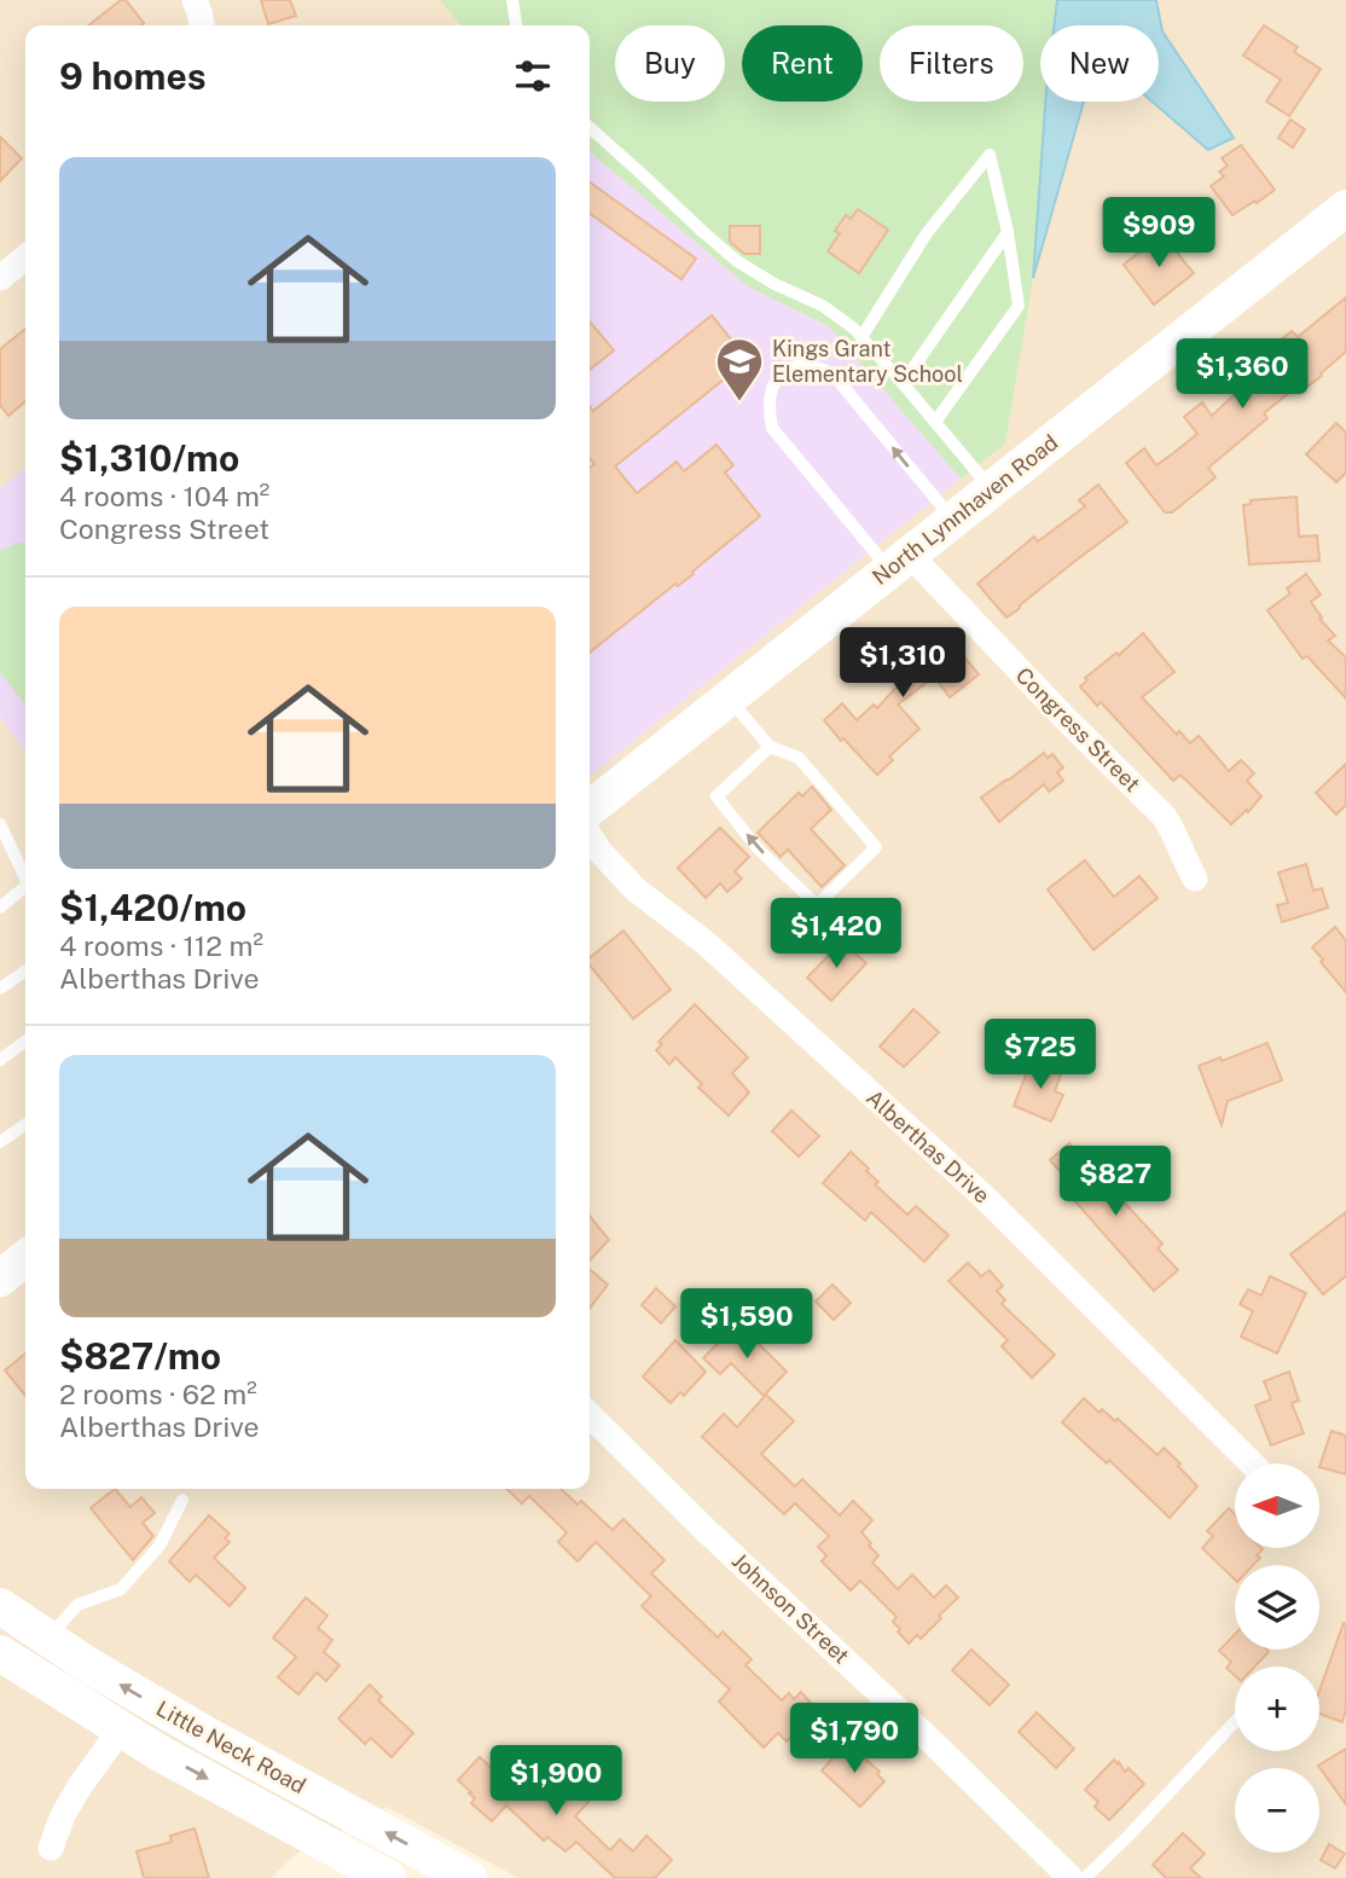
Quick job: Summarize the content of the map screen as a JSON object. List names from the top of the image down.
{
  "streets": {
    "street": [
      "North Lynnhaven Road",
      "Congress Street",
      "Alberthas Drive",
      "Johnson Street",
      "Little Neck Road"
    ]
  },
  "crossings": [
    ["North Lynnhaven Road", "Congress Street"]
  ],
  "places": {
    "school or university": ["Kings Grant Elementary School"]
  },
  "north": "left",
  "page": {
    "chip": [
      "Buy",
      "Rent",
      "Filters",
      "New"
    ],
    "heading": "9 homes",
    "list": [
      {
        "name": "$1,310/mo",
        "note": "4 rooms · 104 m² · Congress Street"
      },
      {
        "name": "$1,420/mo",
        "note": "4 rooms · 112 m² · Alberthas Drive"
      },
      {
        "name": "$827/mo",
        "note": "2 rooms · 62 m² · Alberthas Drive"
      }
    ],
    "price": [
      "$909",
      "$1,360",
      "$1,310",
      "$1,420",
      "$725",
      "$827",
      "$1,590",
      "$1,790",
      "$1,900"
    ],
    "map_buttons": ["+", "−"]
  }
}
